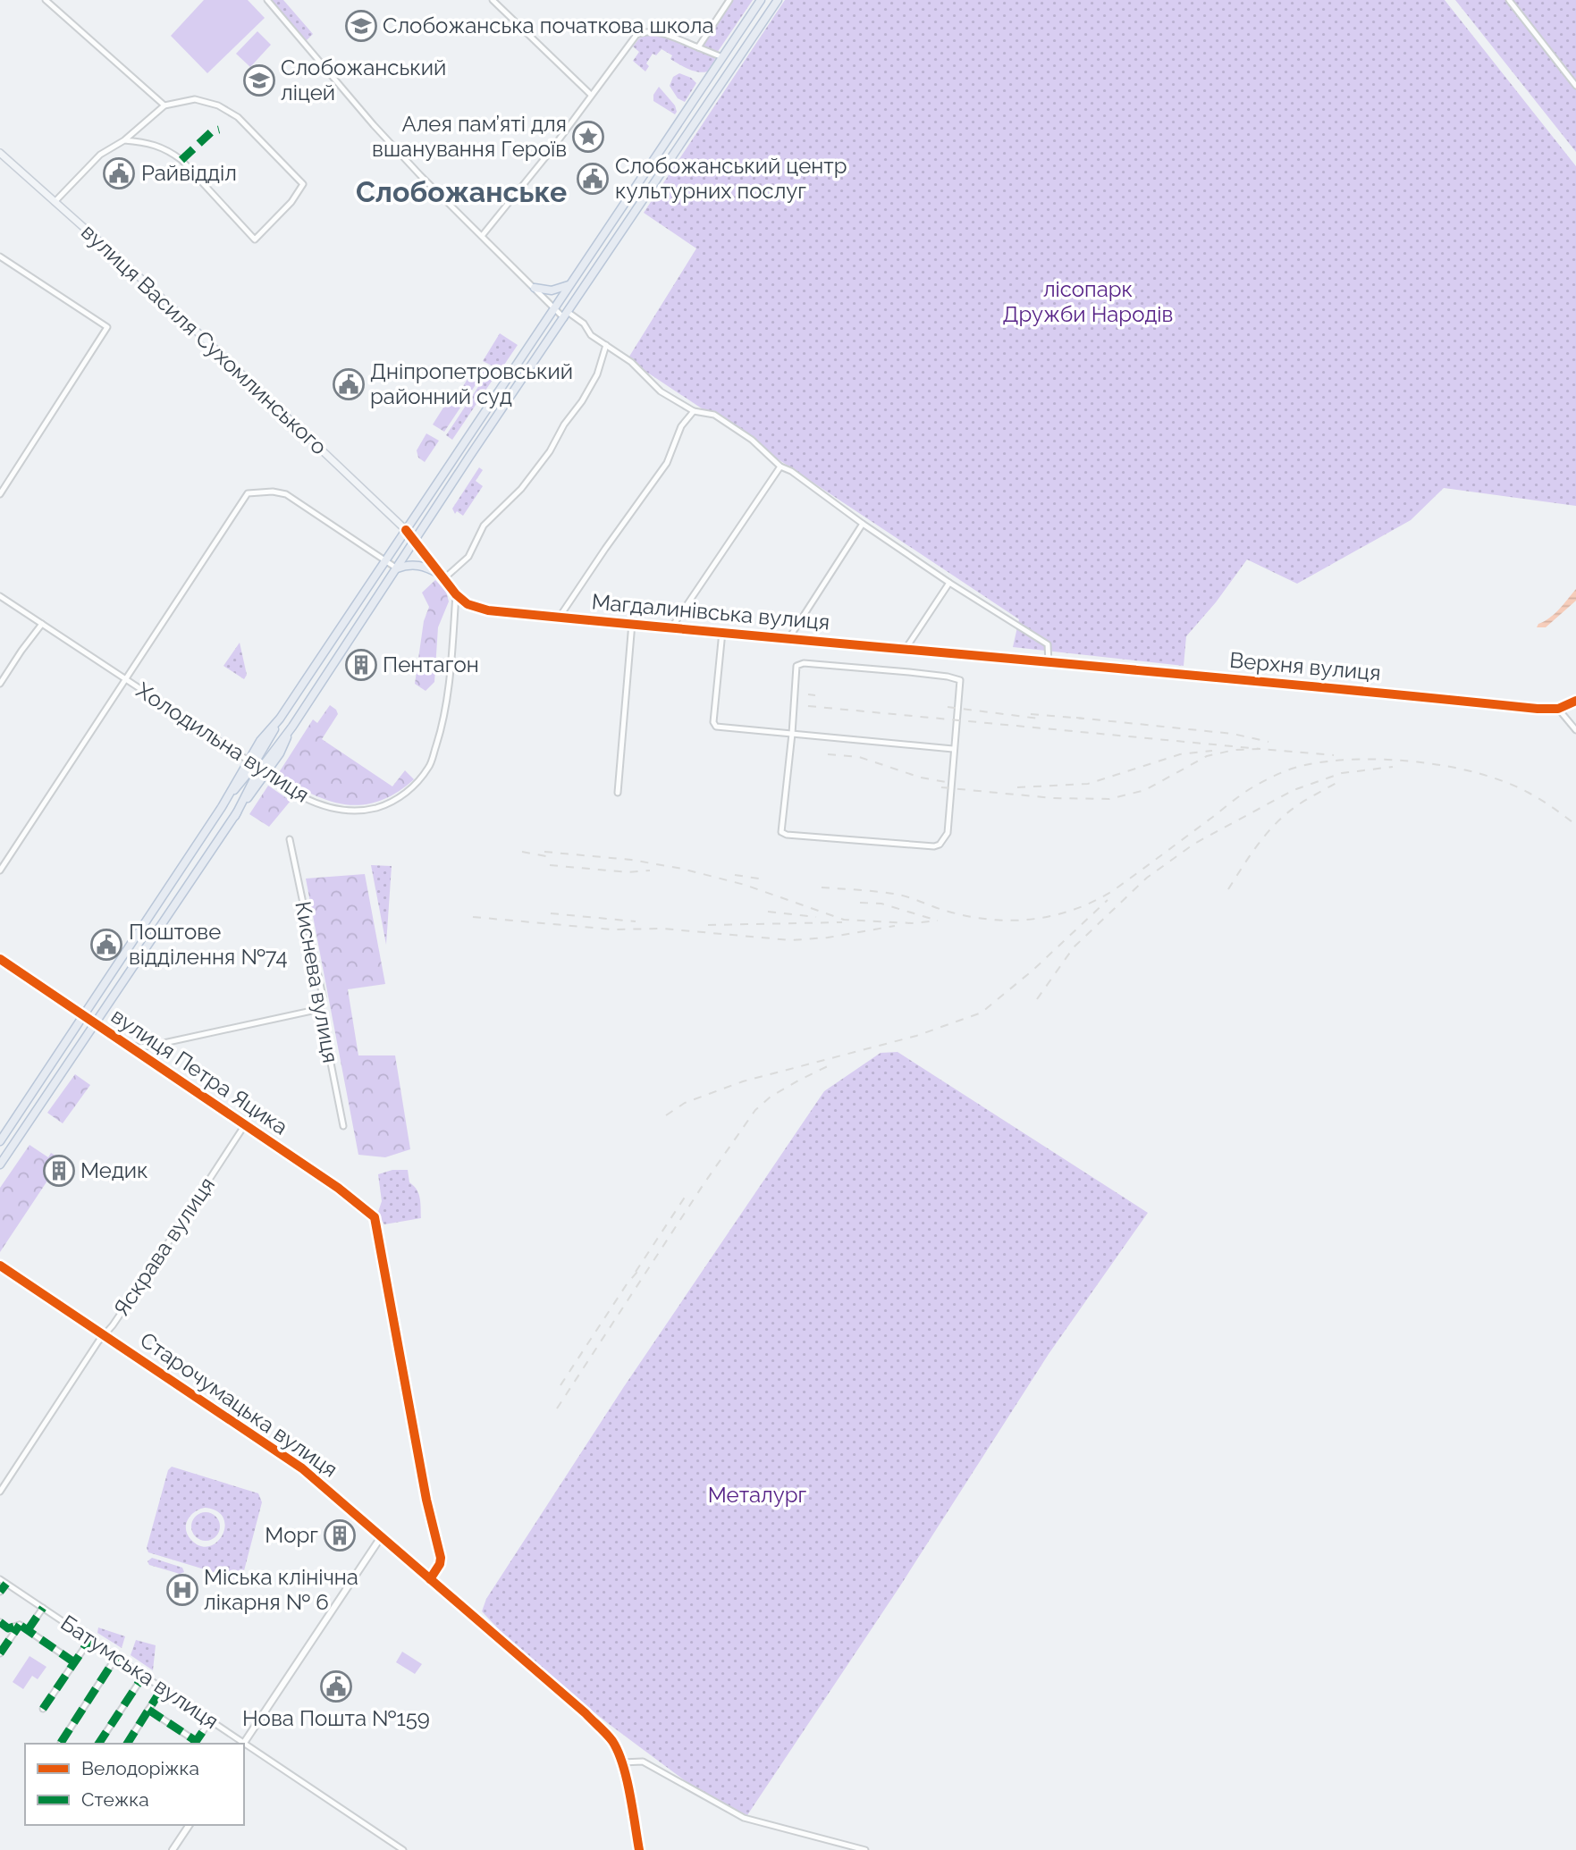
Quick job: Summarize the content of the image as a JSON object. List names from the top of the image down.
{
  "streets": {
    "main road": ["вулиця Василя Сухомлинського"],
    "street": [
      "Магдалинівська вулиця",
      "Верхня вулиця",
      "Холодильна вулиця",
      "Киснева вулиця",
      "вулиця Петра Яцика",
      "Яскрава вулиця",
      "Старочумацька вулиця",
      "Батумська вулиця"
    ]
  },
  "crossings": [
    ["вулиця Василя Сухомлинського", "Магдалинівська вулиця"],
    ["Магдалинівська вулиця", "Верхня вулиця"],
    ["Магдалинівська вулиця", "Холодильна вулиця"],
    ["вулиця Петра Яцика", "Яскрава вулиця"],
    ["Яскрава вулиця", "Старочумацька вулиця"]
  ],
  "districts": ["Слобожанське"],
  "parks": ["лісопарк Дружби Народів", "Металург"],
  "places": {
    "school or university": ["Cлобожанська початкова школа", "Слобожанський ліцей"],
    "place": ["Алея пам’яті для вшанування Героїв"],
    "public building": [
      "Райвідділ",
      "Слобожанський центр культурних послуг",
      "Дніпропетровський районний суд",
      "Поштове відділення №74",
      "Нова Пошта №159"
    ],
    "building": ["Пентагон", "Медик", "Морг"],
    "hospital": ["Міська клінічна лікарня № 6"]
  },
  "legend": ["Велодоріжка", "Стежка"]
}
